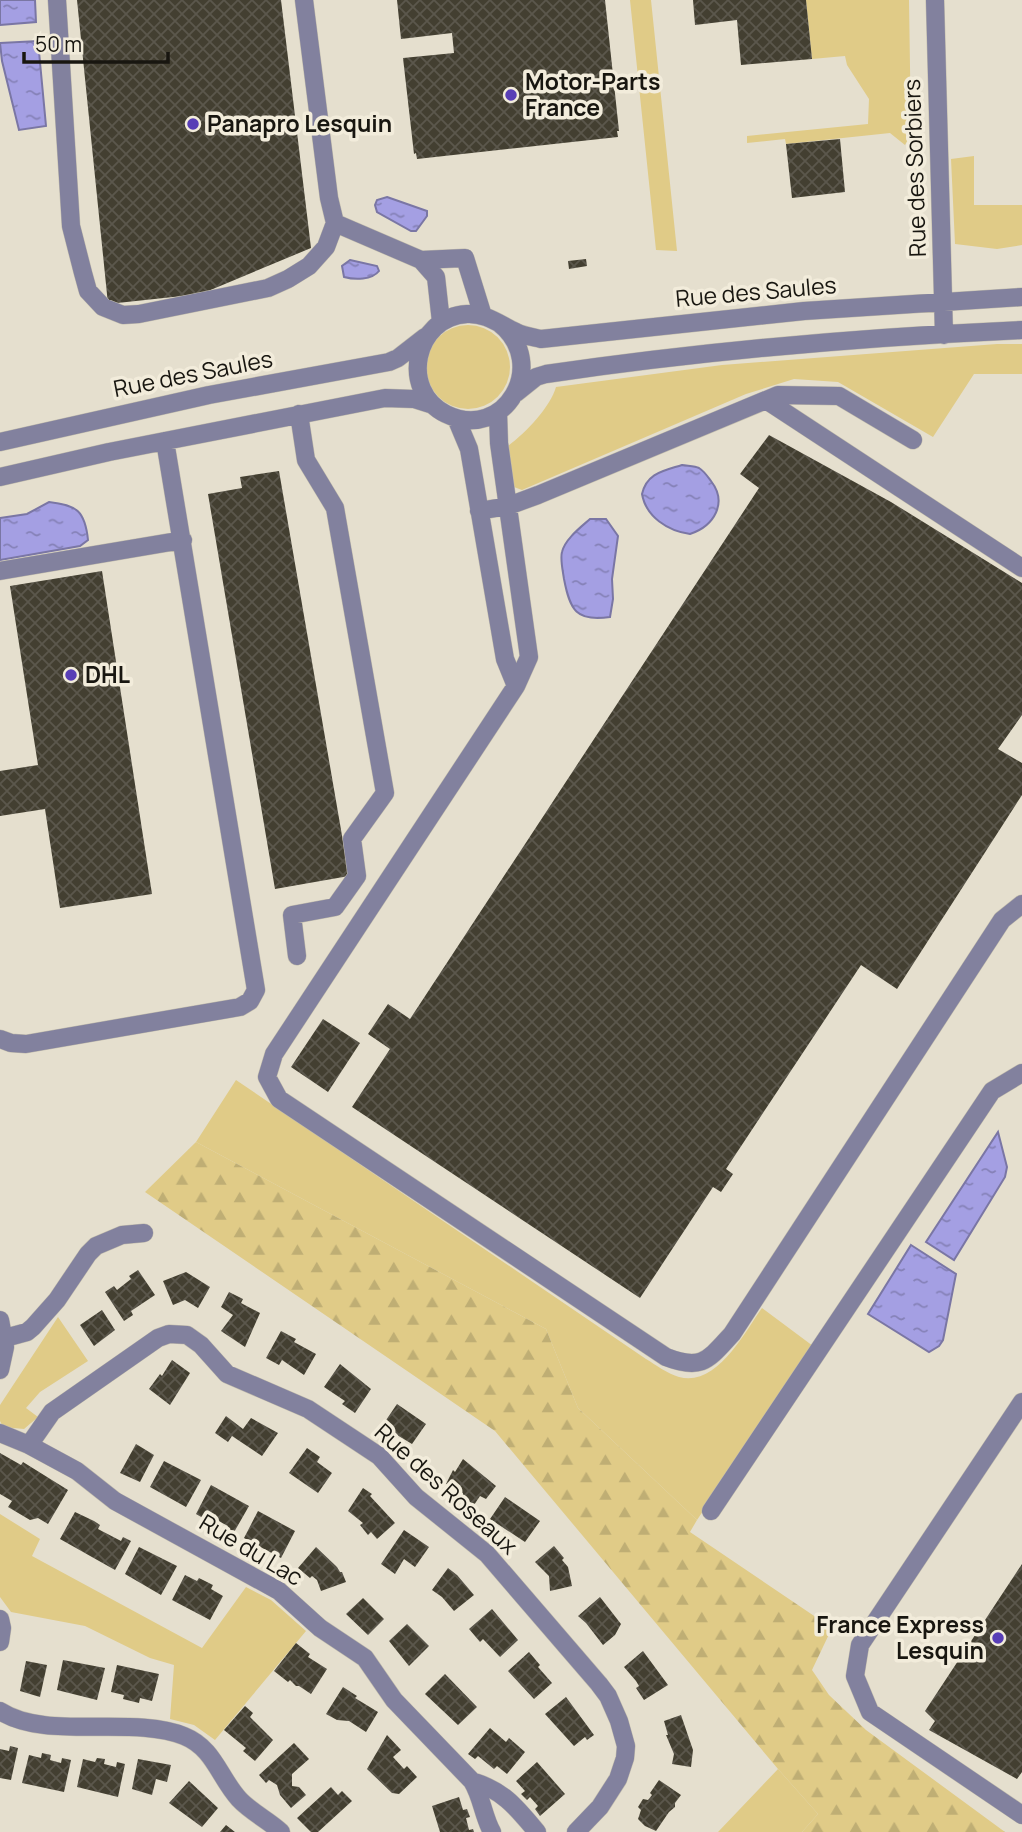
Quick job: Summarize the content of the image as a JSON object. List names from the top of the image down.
{
  "streets": {
    "street": [
      "Rue des Sorbiers",
      "Rue des Saules",
      "Rue des Roseaux",
      "Rue du Lac"
    ]
  },
  "crossings": [
    ["Rue des Sorbiers", "Rue des Saules"],
    ["Rue des Roseaux", "Rue du Lac"]
  ],
  "places": [
    "Motor-Parts France",
    "Panapro Lesquin",
    "DHL",
    "France Express Lesquin"
  ],
  "scale_bar": "50 m"
}
